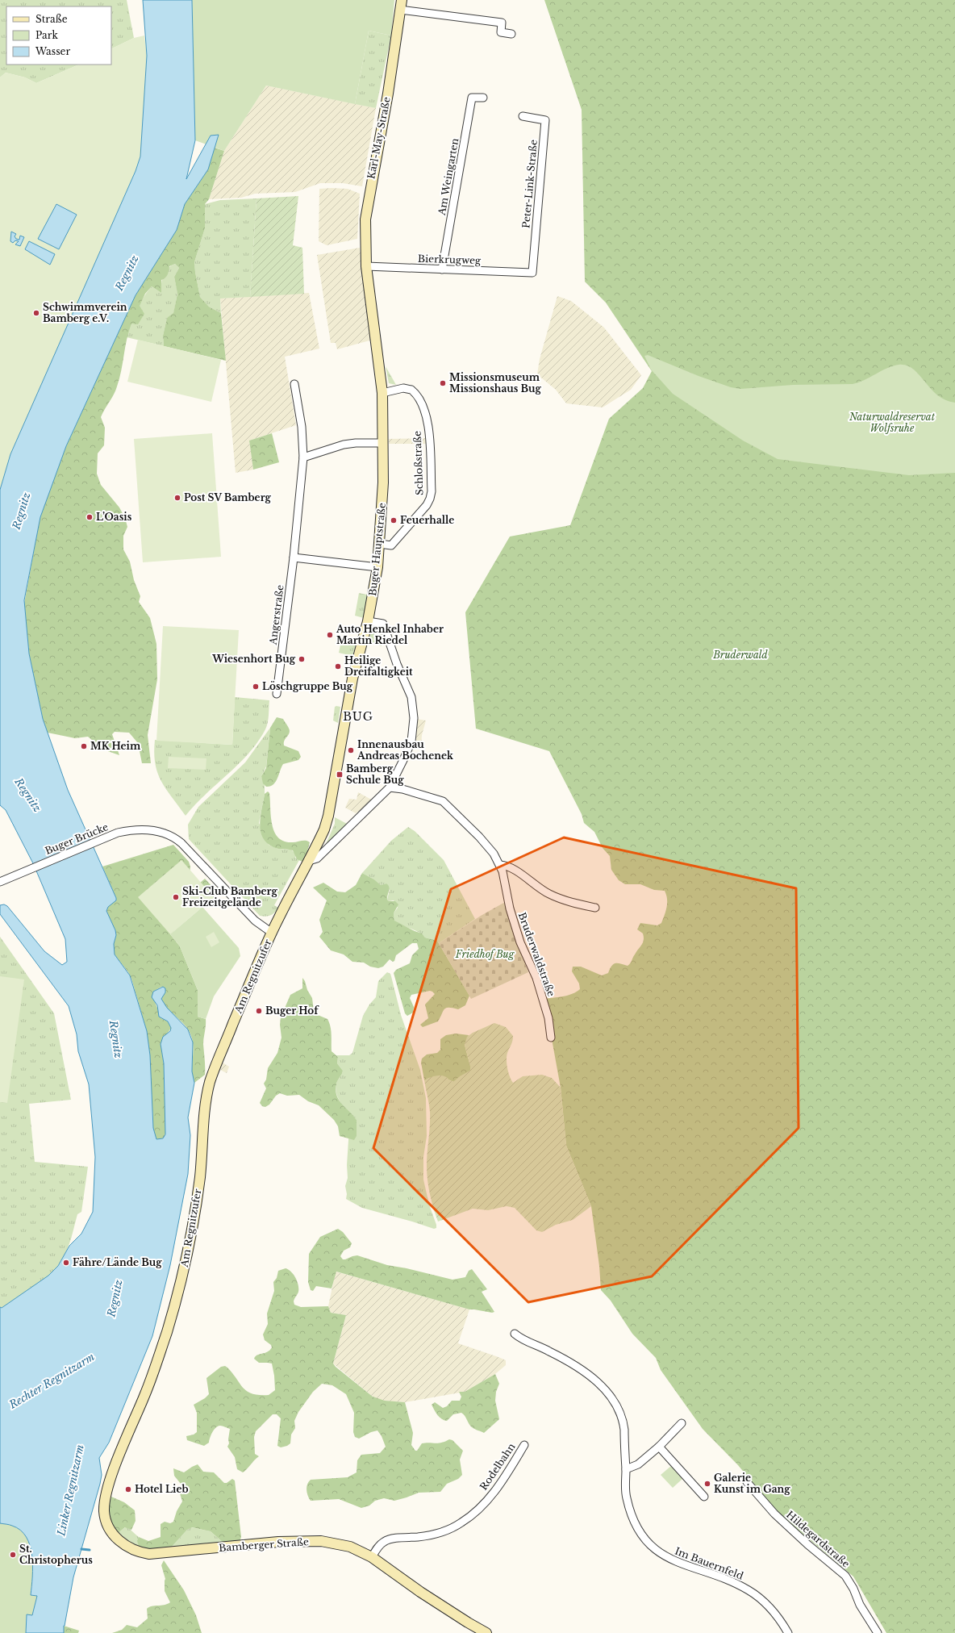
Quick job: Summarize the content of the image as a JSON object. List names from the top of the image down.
{
  "streets": {
    "street": [
      "Karl-May-Straße",
      "Am Weingarten",
      "Peter-Link-Straße",
      "Bierkrugweg",
      "Schloßstraße",
      "Buger Hauptstraße",
      "Angerstraße",
      "Buger Brücke",
      "Bruderwaldstraße",
      "Am Regnitzufer",
      "Rodelbahn",
      "Hildegardstraße",
      "Bamberger Straße",
      "Im Bauernfeld"
    ]
  },
  "crossings": [
    ["Karl-May-Straße", "Bierkrugweg"],
    ["Karl-May-Straße", "Buger Hauptstraße"],
    ["Am Weingarten", "Bierkrugweg"],
    ["Peter-Link-Straße", "Bierkrugweg"],
    ["Bierkrugweg", "Buger Hauptstraße"],
    ["Schloßstraße", "Buger Hauptstraße"],
    ["Buger Hauptstraße", "Buger Brücke"],
    ["Buger Hauptstraße", "Am Regnitzufer"],
    ["Buger Brücke", "Am Regnitzufer"],
    ["Am Regnitzufer", "Bamberger Straße"],
    ["Rodelbahn", "Bamberger Straße"]
  ],
  "districts": ["BUG"],
  "water": ["Regnitz", "Rechter Regnitzarm", "Linker Regnitzarm"],
  "parks": ["Naturwaldreservat Wolfsruhe", "Bruderwald", "Friedhof Bug"],
  "places": {
    "other": [
      "Schwimmverein Bamberg e.V.",
      "Missionsmuseum Missionshaus Bug",
      "Post SV Bamberg",
      "L’Oasis",
      "Feuerhalle",
      "Auto Henkel Inhaber Martin Riedel",
      "Wiesenhort Bug",
      "Heilige Dreifaltigkeit",
      "Löschgruppe Bug",
      "MK Heim",
      "Innenausbau Andreas Bochenek",
      "Ski-Club Bamberg Freizeitgelände",
      "Buger Hof",
      "Fähre/Lände Bug",
      "Galerie Kunst im Gang",
      "Hotel Lieb",
      "St. Christopherus"
    ],
    "transit": ["Bamberg Schule Bug"]
  },
  "legend": ["Straße", "Park", "Wasser"]
}
